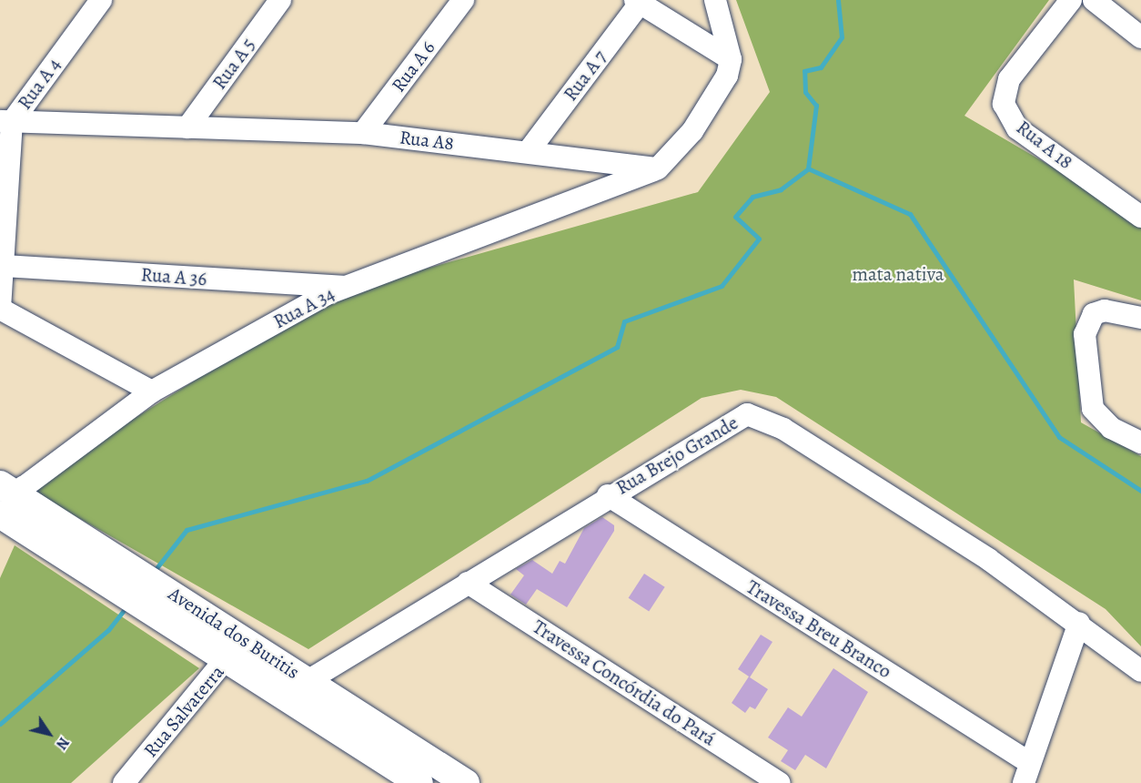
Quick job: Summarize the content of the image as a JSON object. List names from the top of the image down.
{
  "streets": {
    "main road": ["Avenida dos Buritis"],
    "street": [
      "Rua A 5",
      "Rua A 6",
      "Rua A 7",
      "Rua A 4",
      "Rua A8",
      "Rua A 18",
      "Rua A 36",
      "Rua A 34",
      "Rua Brejo Grande",
      "Travessa Breu Branco",
      "Travessa Concórdia do Pará",
      "Rua Salvaterra"
    ]
  },
  "crossings": [
    ["Rua A 5", "Rua A8"],
    ["Rua A 6", "Rua A8"],
    ["Rua A 7", "Rua A8"],
    ["Rua A 4", "Rua A8"],
    ["Rua A 4", "Rua A 36"],
    ["Rua A8", "Rua A 34"],
    ["Rua A 36", "Rua A 34"],
    ["Rua A 34", "Avenida dos Buritis"],
    ["Rua Brejo Grande", "Travessa Breu Branco"],
    ["Rua Brejo Grande", "Avenida dos Buritis"],
    ["Rua Brejo Grande", "Travessa Concórdia do Pará"],
    ["Avenida dos Buritis", "Rua Salvaterra"]
  ],
  "parks": ["mata nativa"],
  "north": "bottom right"
}
